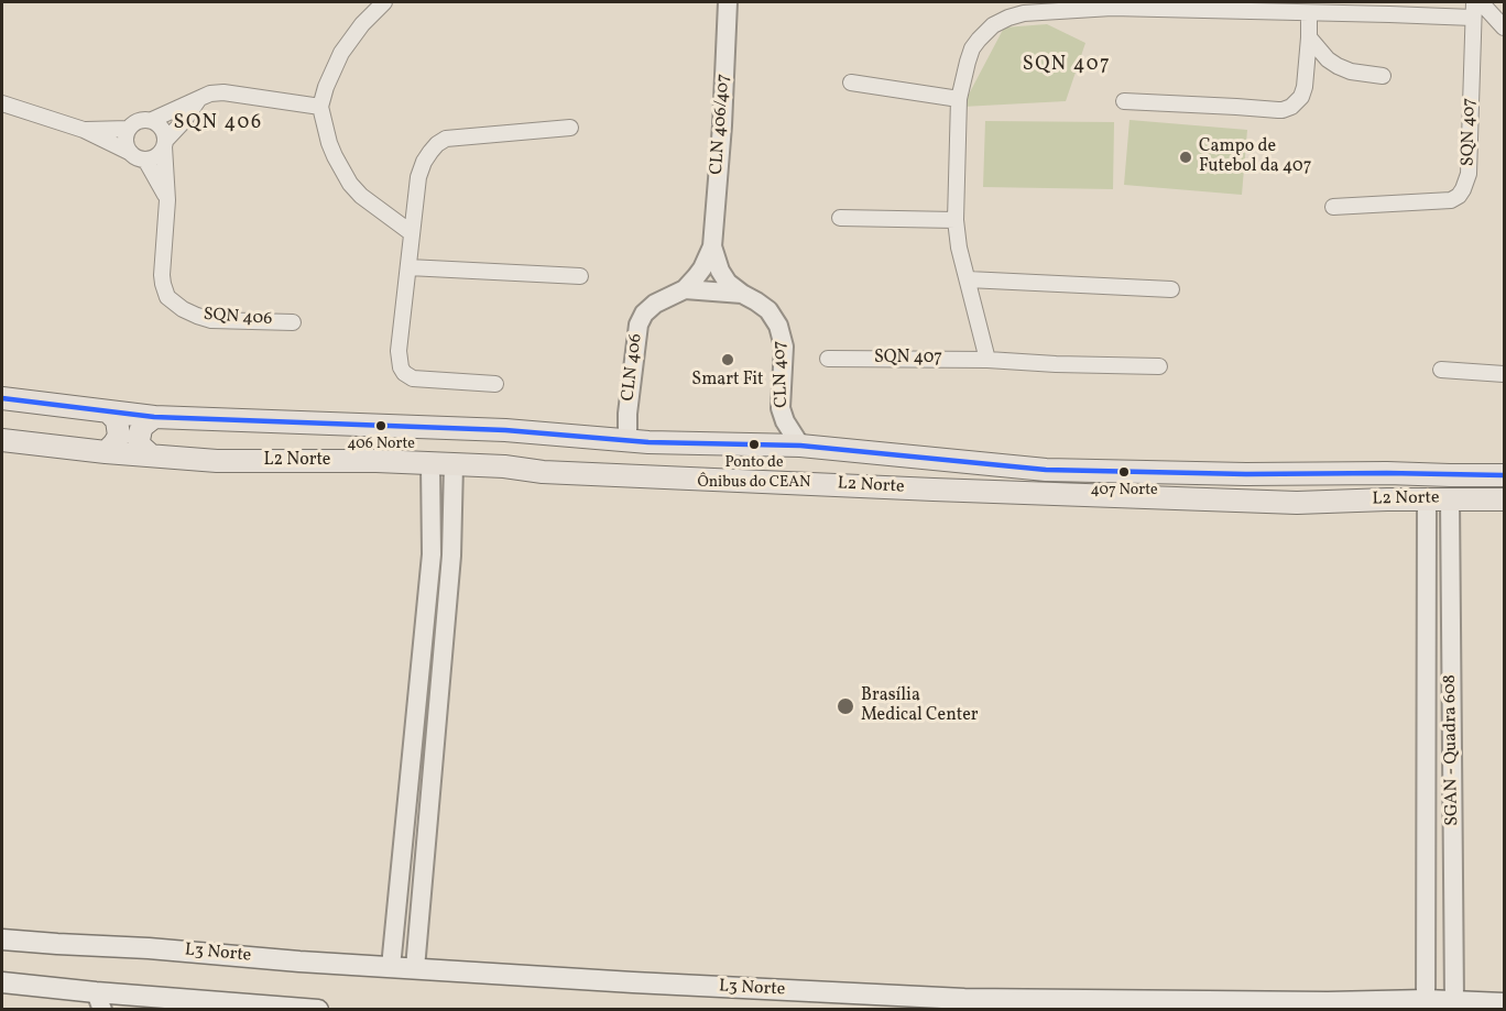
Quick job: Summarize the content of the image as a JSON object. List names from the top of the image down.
{
  "streets": {
    "main road": ["L2 Norte", "L3 Norte"],
    "street": [
      "CLN 406/407",
      "SQN 407",
      "SQN 406",
      "CLN 406",
      "CLN 407",
      "SGAN - Quadra 608"
    ]
  },
  "crossings": [
    ["CLN 406/407", "CLN 406"],
    ["CLN 406/407", "CLN 407"],
    ["CLN 406", "CLN 407"],
    ["CLN 406", "L2 Norte"],
    ["CLN 407", "L2 Norte"],
    ["L2 Norte", "SGAN - Quadra 608"],
    ["SGAN - Quadra 608", "L3 Norte"]
  ],
  "districts": ["SQN 407", "SQN 406"],
  "places": [
    "Campo de Futebol da 407",
    "Smart Fit",
    "406 Norte",
    "Ponto de Ônibus do CEAN",
    "407 Norte",
    "Brasília Medical Center"
  ]
}
